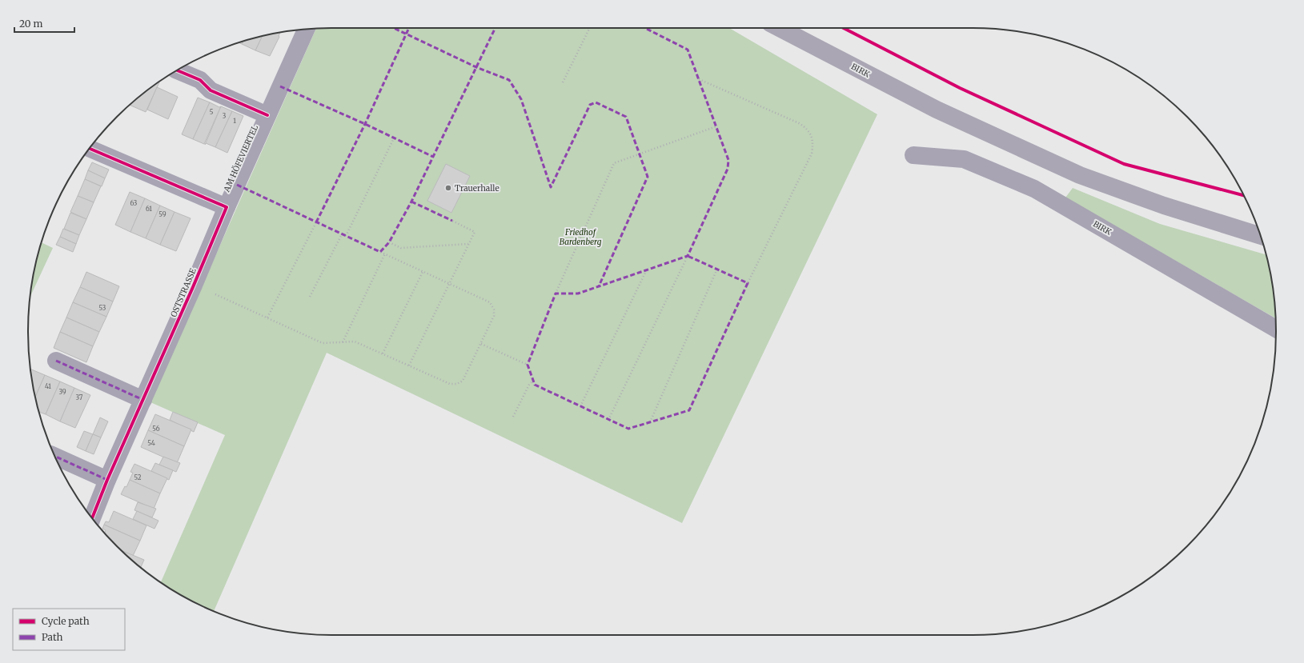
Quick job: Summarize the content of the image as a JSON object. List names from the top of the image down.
{
  "streets": {
    "main road": ["BIRK"],
    "street": ["AM HÖFEVIERTEL", "OSTSTRASSE"]
  },
  "crossings": [
    ["AM HÖFEVIERTEL", "OSTSTRASSE"]
  ],
  "parks": ["Friedhof Bardenberg"],
  "places": ["Trauerhalle"],
  "house_numbers": [
    "5",
    "3",
    "1",
    "63",
    "61",
    "59",
    "53",
    "41",
    "39",
    "37",
    "56",
    "54",
    "52"
  ],
  "legend": ["Cycle path", "Path"],
  "scale_bar": "20 m"
}
